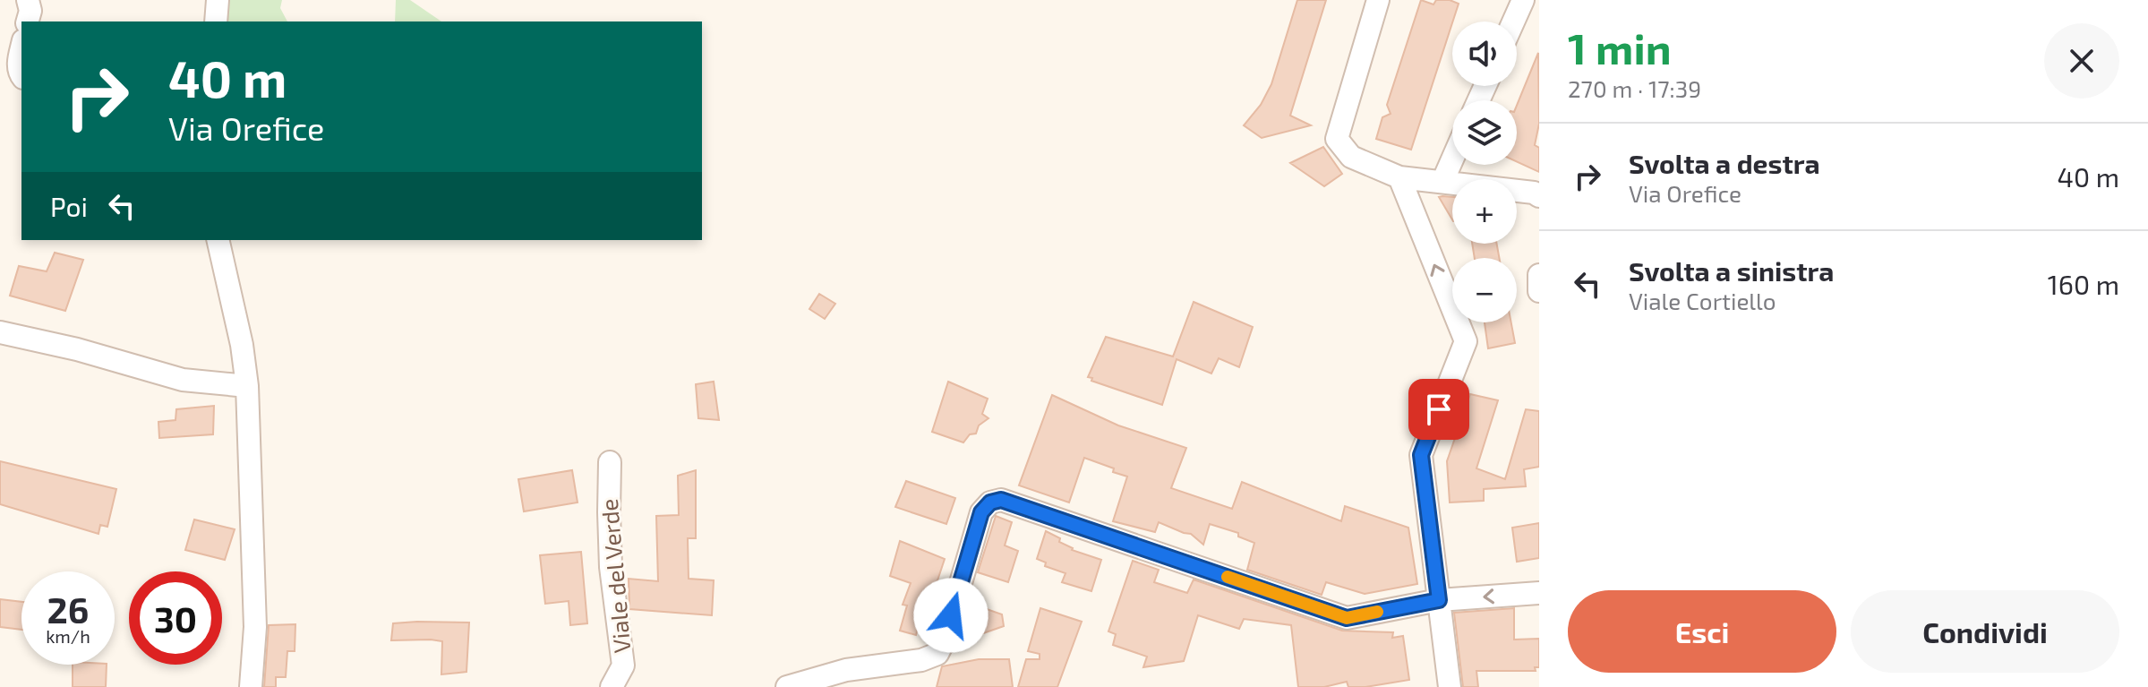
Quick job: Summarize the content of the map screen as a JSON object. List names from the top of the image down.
{
  "streets": {
    "street": ["Viale del Verde"]
  },
  "page": {
    "heading": ["1 min", "270 m · 17:39"],
    "map_buttons": ["+", "−"],
    "turn": ["40 m", "Via Orefice"],
    "list": [
      {
        "name": "Svolta a destra",
        "note": "Via Orefice",
        "value": "40 m"
      },
      {
        "name": "Svolta a sinistra",
        "note": "Viale Cortiello",
        "value": "160 m"
      }
    ],
    "then": "Poi",
    "speed": "26 km/h",
    "limit": "30",
    "buttons": ["Esci", "Condividi"]
  }
}
